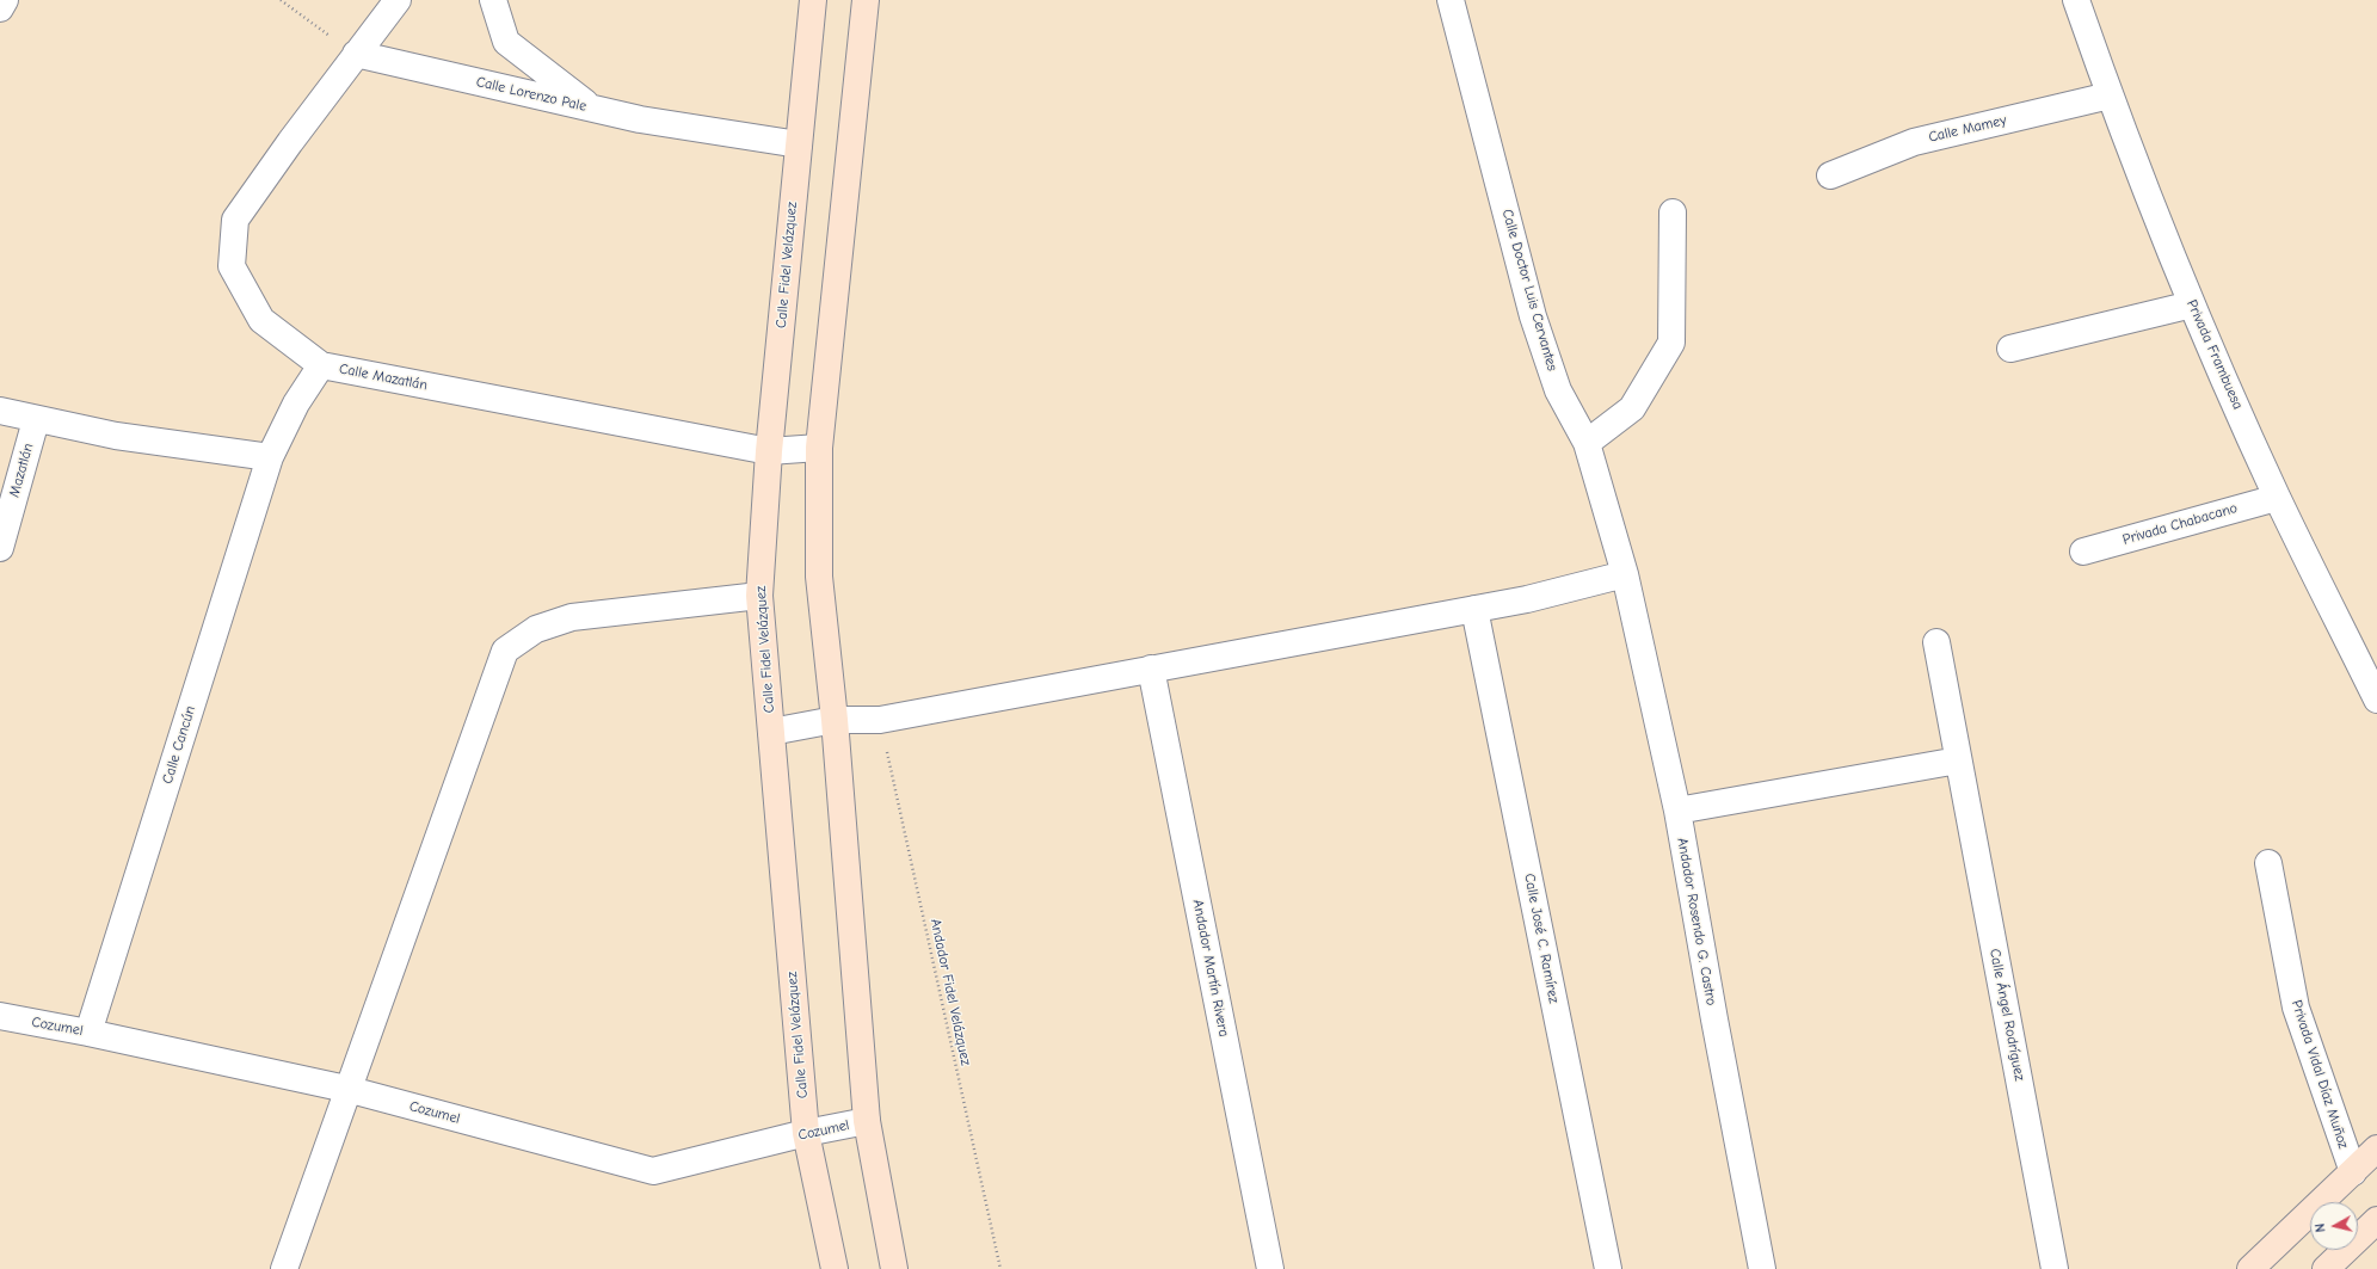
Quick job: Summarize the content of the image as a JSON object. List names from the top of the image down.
{
  "streets": {
    "street": [
      "Calle Lorenzo Pale",
      "Calle Mamey",
      "Calle Fidel Velázquez",
      "Calle Doctor Luis Cervantes",
      "Privada Frambuesa",
      "Calle Mazatlán",
      "Mazatlán",
      "Privada Chabacano",
      "Calle Cancún",
      "Andador Rosendo G. Castro",
      "Calle José C. Ramírez",
      "Andador Martín Rivera",
      "Calle Ángel Rodríguez",
      "Cozumel",
      "Privada Vidal Díaz Muñoz"
    ],
    "path": ["Andador Fidel Velázquez"]
  },
  "crossings": [
    ["Calle Lorenzo Pale", "Calle Fidel Velázquez"],
    ["Calle Mamey", "Privada Frambuesa"],
    ["Calle Fidel Velázquez", "Calle Mazatlán"],
    ["Calle Fidel Velázquez", "Cozumel"],
    ["Calle Doctor Luis Cervantes", "Andador Rosendo G. Castro"],
    ["Privada Frambuesa", "Privada Chabacano"],
    ["Calle Mazatlán", "Calle Cancún"],
    ["Calle Cancún", "Cozumel"]
  ],
  "north": "left"
}
